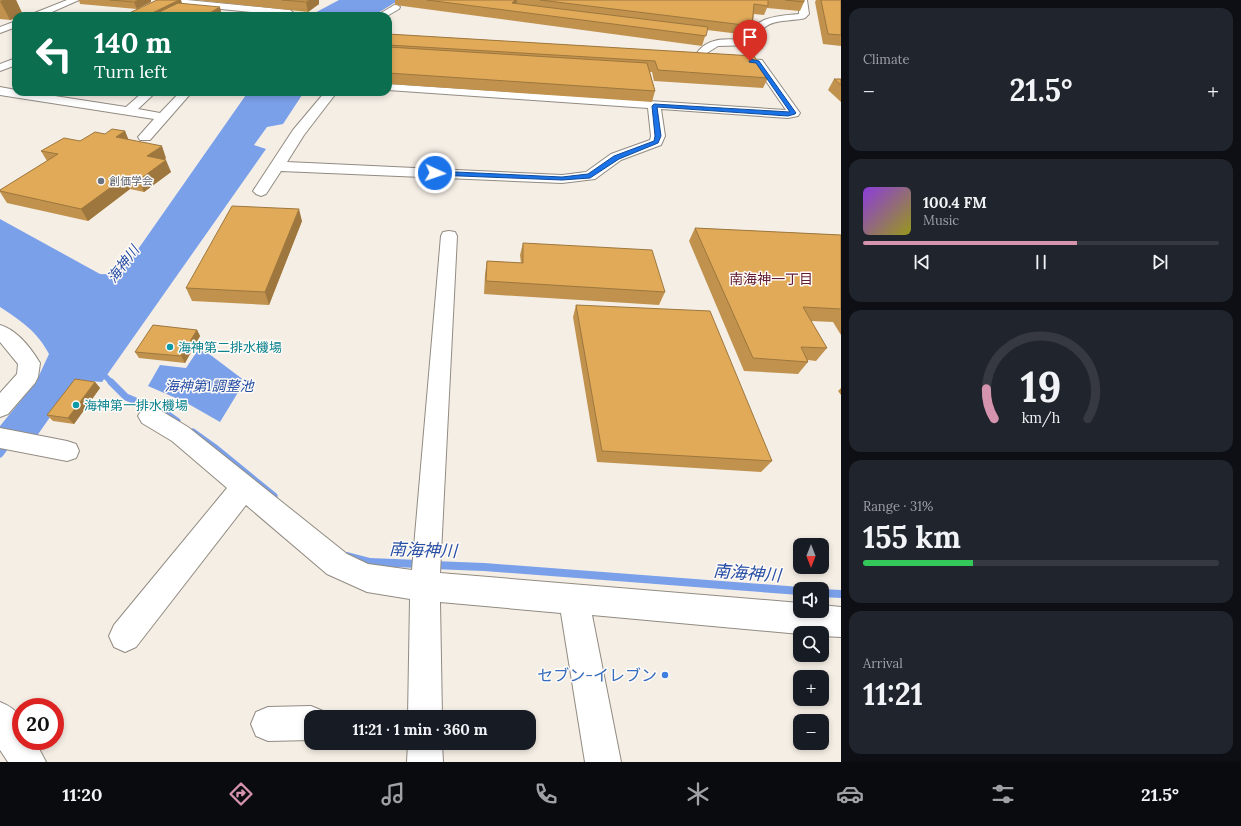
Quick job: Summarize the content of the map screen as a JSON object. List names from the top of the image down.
{
  "districts": ["南海神一丁目"],
  "water": ["海神川", "海神第1調整池", "南海神川"],
  "places": [
    "創価学会",
    "海神第二排水機場",
    "海神第一排水機場",
    "セブン-イレブン"
  ],
  "north": "bottom",
  "page": {
    "tile": [
      "Climate",
      ["Range · 31%", "155 km"],
      ["Arrival", "11:21"]
    ],
    "turn": ["140 m", "Turn left"],
    "heat": ["−", "21.5°", "+"],
    "song": ["100.4 FM", "Music"],
    "map_buttons": ["+", "−"],
    "limit": "20",
    "trip": "11:21 · 1 min · 360 m",
    "tabs": ["11:20", "21.5°"],
    "gauge": ["19", "km/h"]
  }
}
